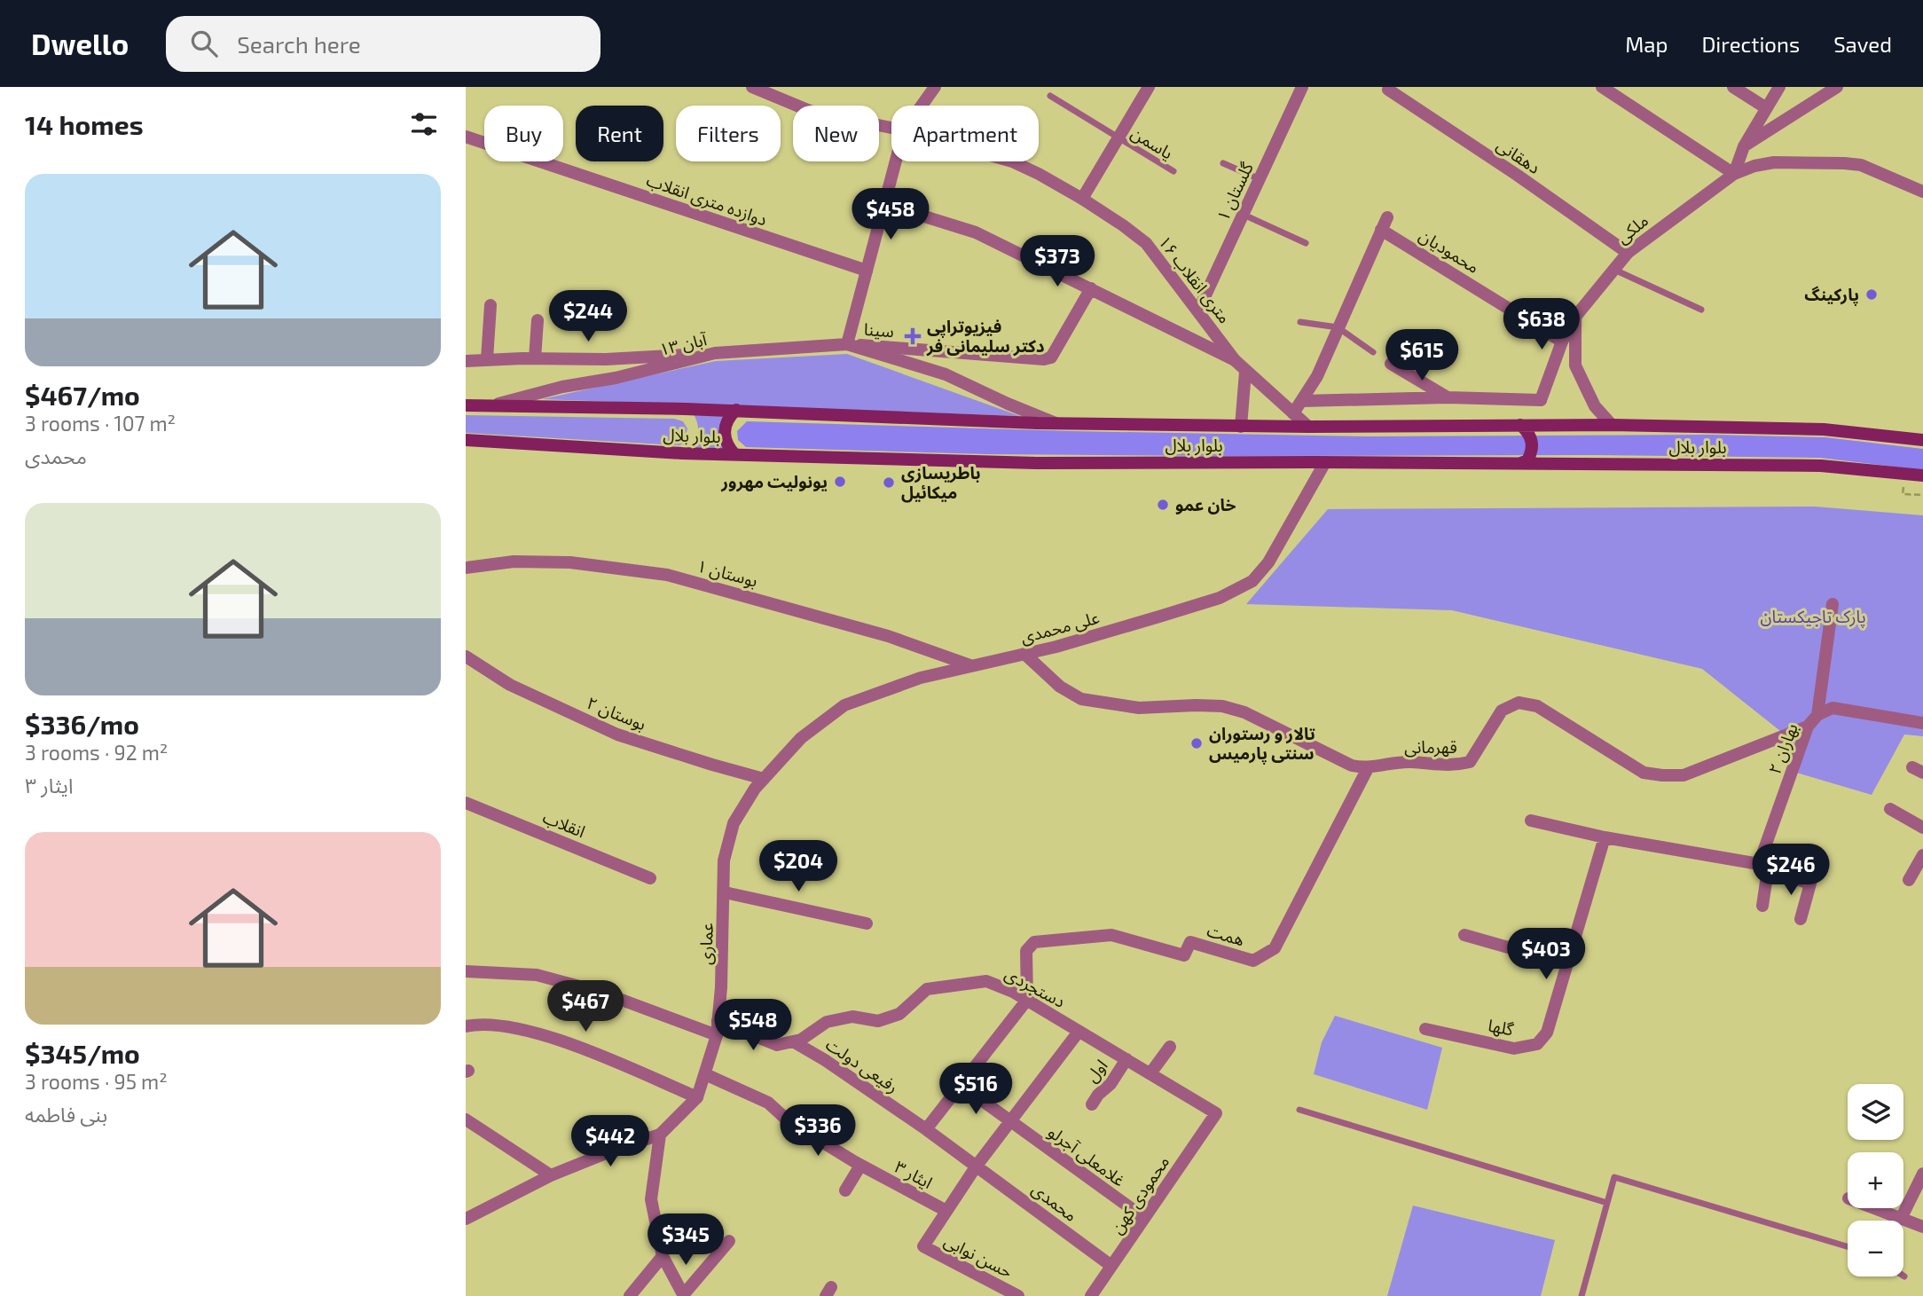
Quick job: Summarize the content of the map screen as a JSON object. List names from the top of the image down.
{
  "streets": {
    "main road": ["بلوار بلال"],
    "street": [
      "دهقانی",
      "گلستان ۱",
      "دوازده متری انقلاب",
      "ملکی",
      "محمودیان",
      "۱۶ متری انقلاب",
      "سینا",
      "۱۳ آبان",
      "بوستان ۱",
      "علی محمدی",
      "بوستان ۲",
      "قهرمانی",
      "بهاران ۲",
      "انقلاب",
      "همت",
      "عماری",
      "دستجردی",
      "گلها",
      "رفیعی دولت",
      "اول",
      "غلامعلی آجرلو",
      "ایثار ۳",
      "محمودی کهن",
      "محمدی",
      "حسن نوابی"
    ],
    "lane": ["یاسمن"]
  },
  "crossings": [
    ["دهقانی", "ملکی"],
    ["گلستان ۱", "۱۶ متری انقلاب"],
    ["ملکی", "محمودیان"],
    ["محمودیان", "۱۶ متری انقلاب"],
    ["۱۶ متری انقلاب", "بلوار بلال"],
    ["سینا", "۱۳ آبان"],
    ["۱۳ آبان", "بلوار بلال"],
    ["بلوار بلال", "علی محمدی"],
    ["بوستان ۱", "علی محمدی"],
    ["علی محمدی", "بوستان ۲"],
    ["علی محمدی", "قهرمانی"],
    ["علی محمدی", "عماری"],
    ["بوستان ۲", "عماری"],
    ["قهرمانی", "بهاران ۲"],
    ["قهرمانی", "همت"],
    ["همت", "دستجردی"],
    ["عماری", "رفیعی دولت"],
    ["عماری", "ایثار ۳"],
    ["دستجردی", "رفیعی دولت"],
    ["دستجردی", "اول"],
    ["دستجردی", "محمودی کهن"],
    ["رفیعی دولت", "محمدی"],
    ["غلامعلی آجرلو", "محمودی کهن"],
    ["ایثار ۳", "حسن نوابی"],
    ["محمودی کهن", "محمدی"]
  ],
  "parks": ["پارک تاجیکستان"],
  "places": {
    "other": [
      "پارکینگ",
      "یونولیت مهرور",
      "باطریسازی میکائیل",
      "خان عمو",
      "تالار و رستوران سنتی پارمیس"
    ],
    "health": ["فیزیوتراپی دکتر سلیمانی فر"]
  },
  "page": {
    "header": "Dwello",
    "search": "Search here",
    "nav": ["Map", "Directions", "Saved"],
    "heading": "14 homes",
    "chip": [
      "Buy",
      "Rent",
      "Filters",
      "New",
      "Apartment"
    ],
    "list": [
      {
        "name": "$467/mo",
        "note": "3 rooms · 107 m² · محمدی"
      },
      {
        "name": "$336/mo",
        "note": "3 rooms · 92 m² · ایثار ۳"
      },
      {
        "name": "$345/mo",
        "note": "3 rooms · 95 m² · بنی فاطمه"
      }
    ],
    "price": [
      "$458",
      "$373",
      "$244",
      "$638",
      "$615",
      "$204",
      "$246",
      "$403",
      "$467",
      "$548",
      "$516",
      "$336",
      "$442",
      "$345"
    ],
    "map_buttons": ["+", "−"]
  }
}
